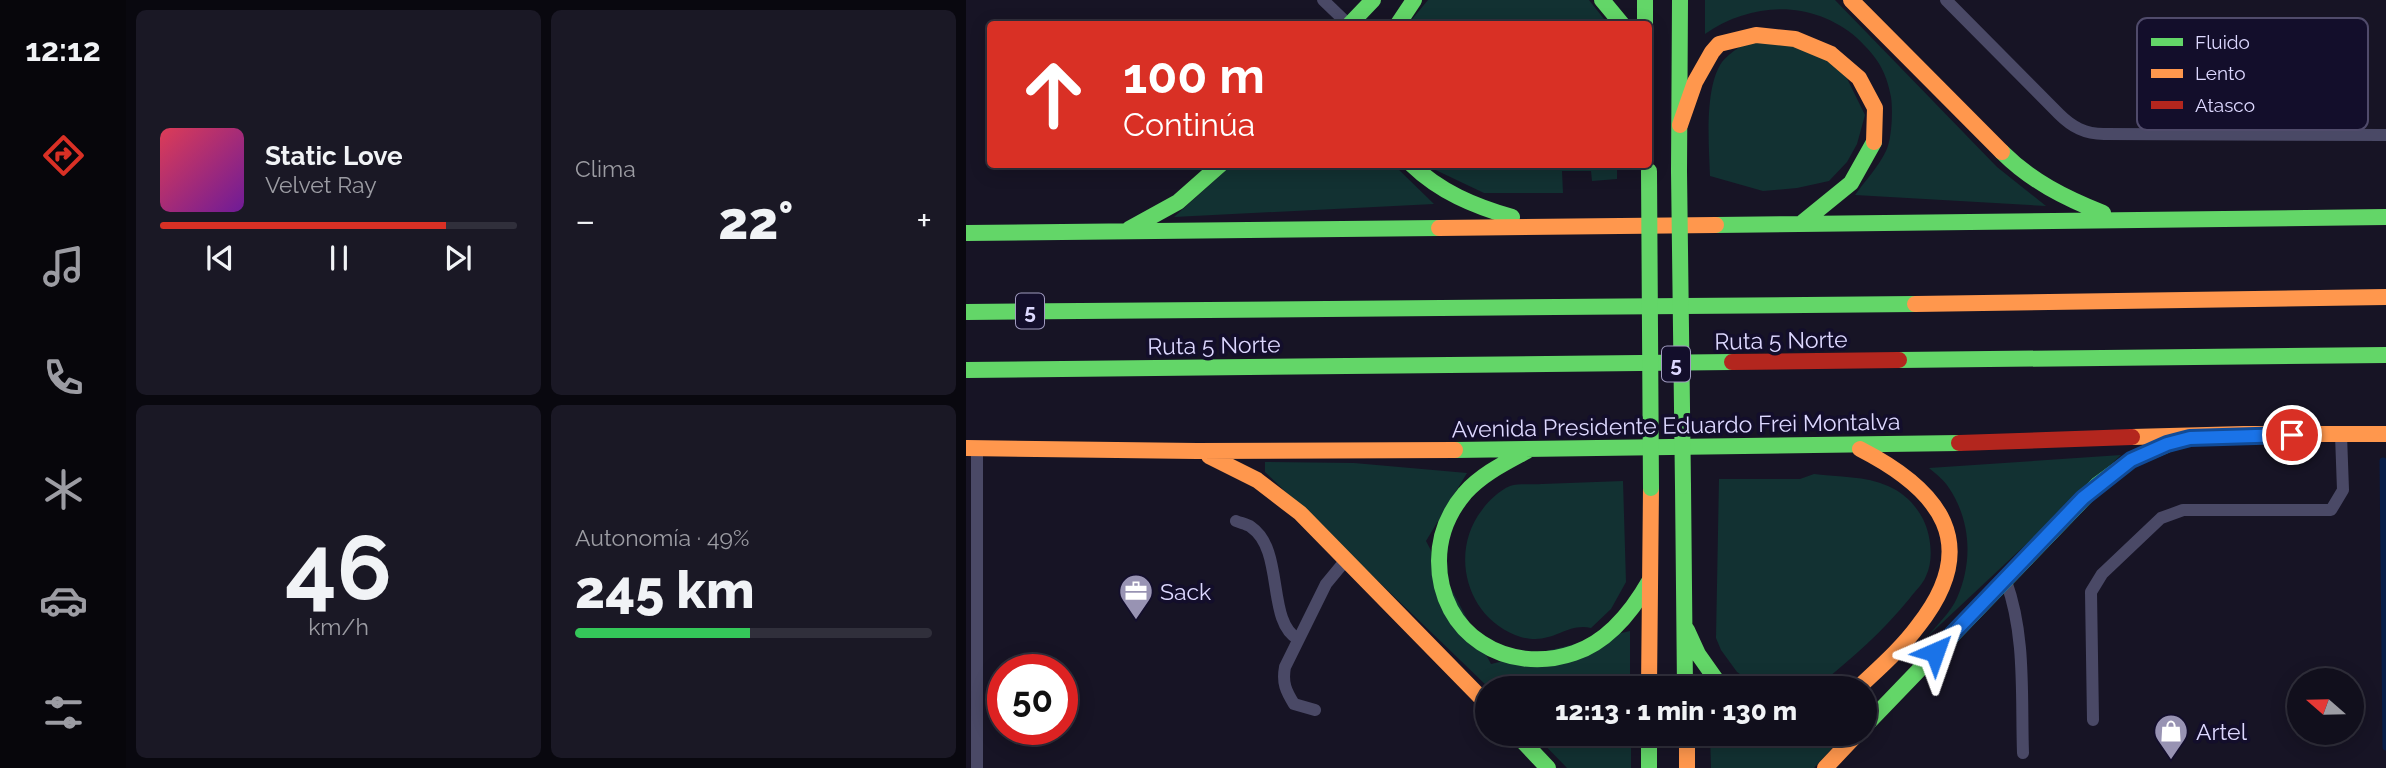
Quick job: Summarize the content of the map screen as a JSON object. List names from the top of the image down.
{
  "streets": {
    "main road": ["5", "Ruta 5 Norte", "Avenida Presidente Eduardo Frei Montalva"]
  },
  "places": {
    "office": ["Sack"],
    "shop": ["Artel"]
  },
  "legend": ["Fluido", "Lento", "Atasco"],
  "north": "left",
  "page": {
    "tabs": "12:12",
    "tile": [
      "Clima",
      ["46", "km/h"],
      ["Autonomía · 49%", "245 km"]
    ],
    "turn": ["100 m", "Continúa"],
    "song": ["Static Love", "Velvet Ray"],
    "heat": ["−", "22°", "+"],
    "limit": "50",
    "trip": "12:13 · 1 min · 130 m"
  }
}
